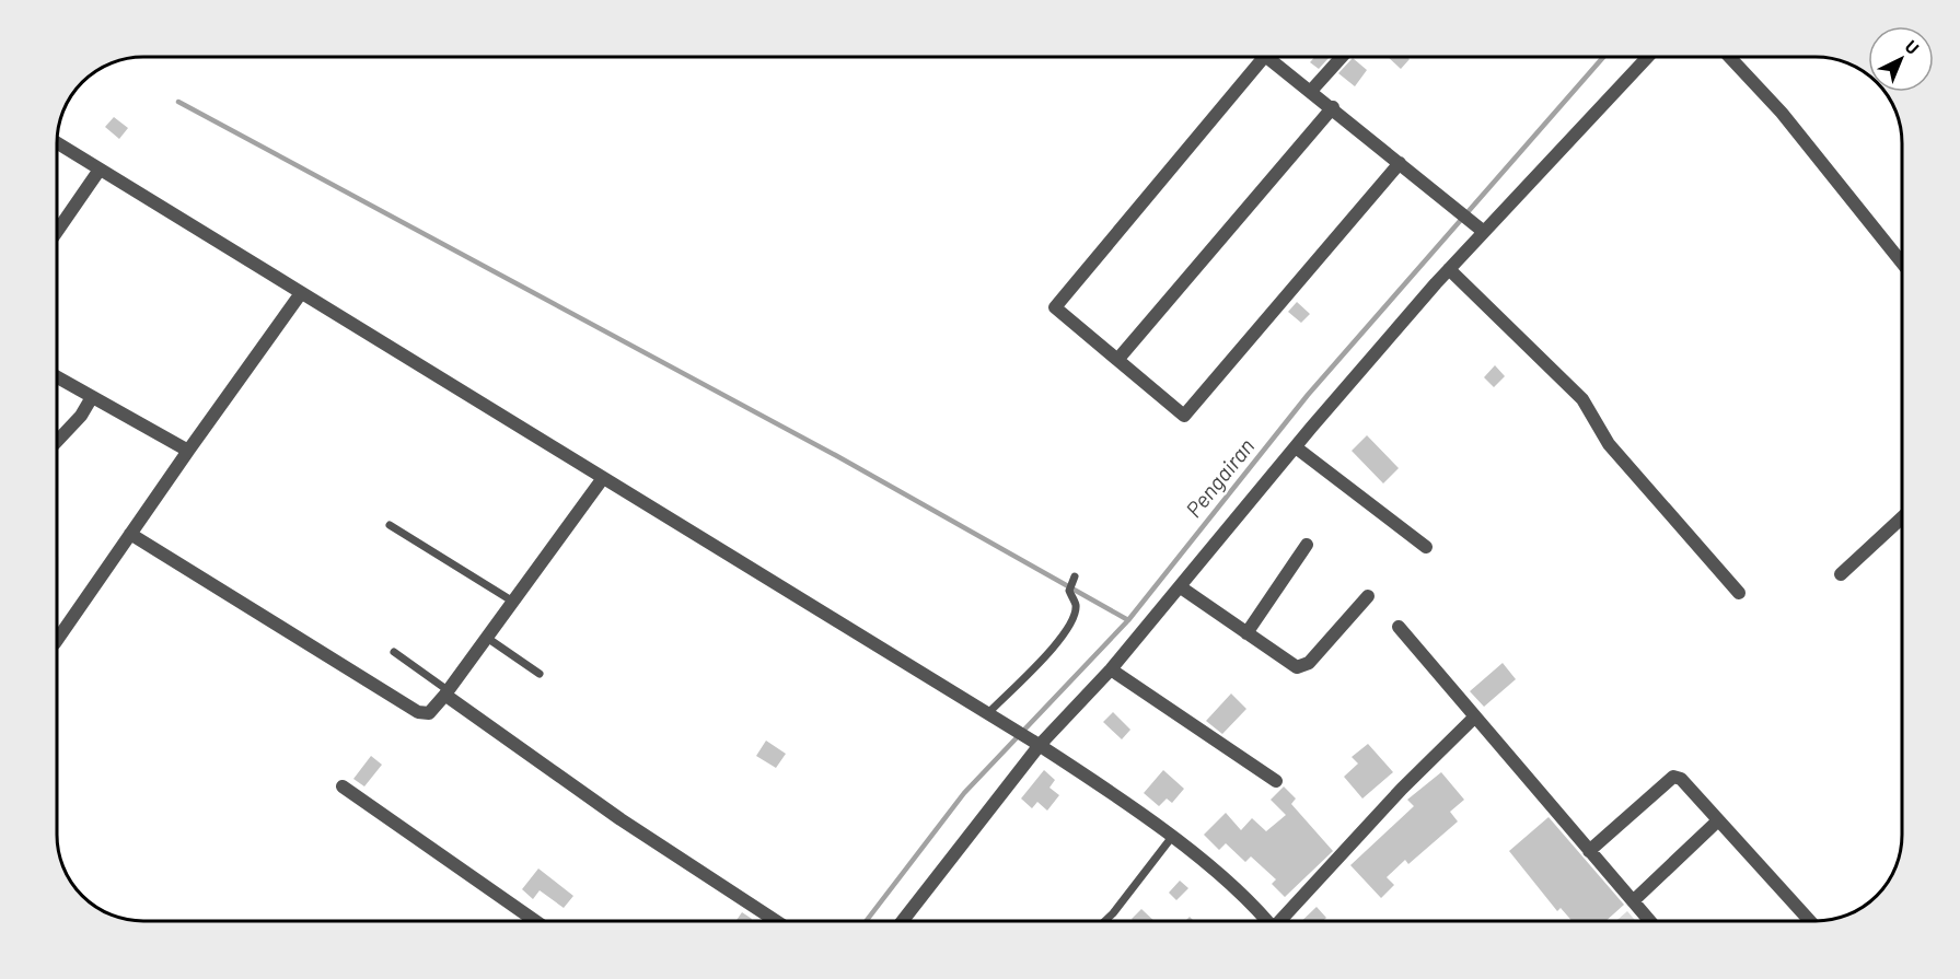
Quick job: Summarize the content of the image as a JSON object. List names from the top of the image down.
{
  "water": ["Pengairan"],
  "north": "top right"
}
